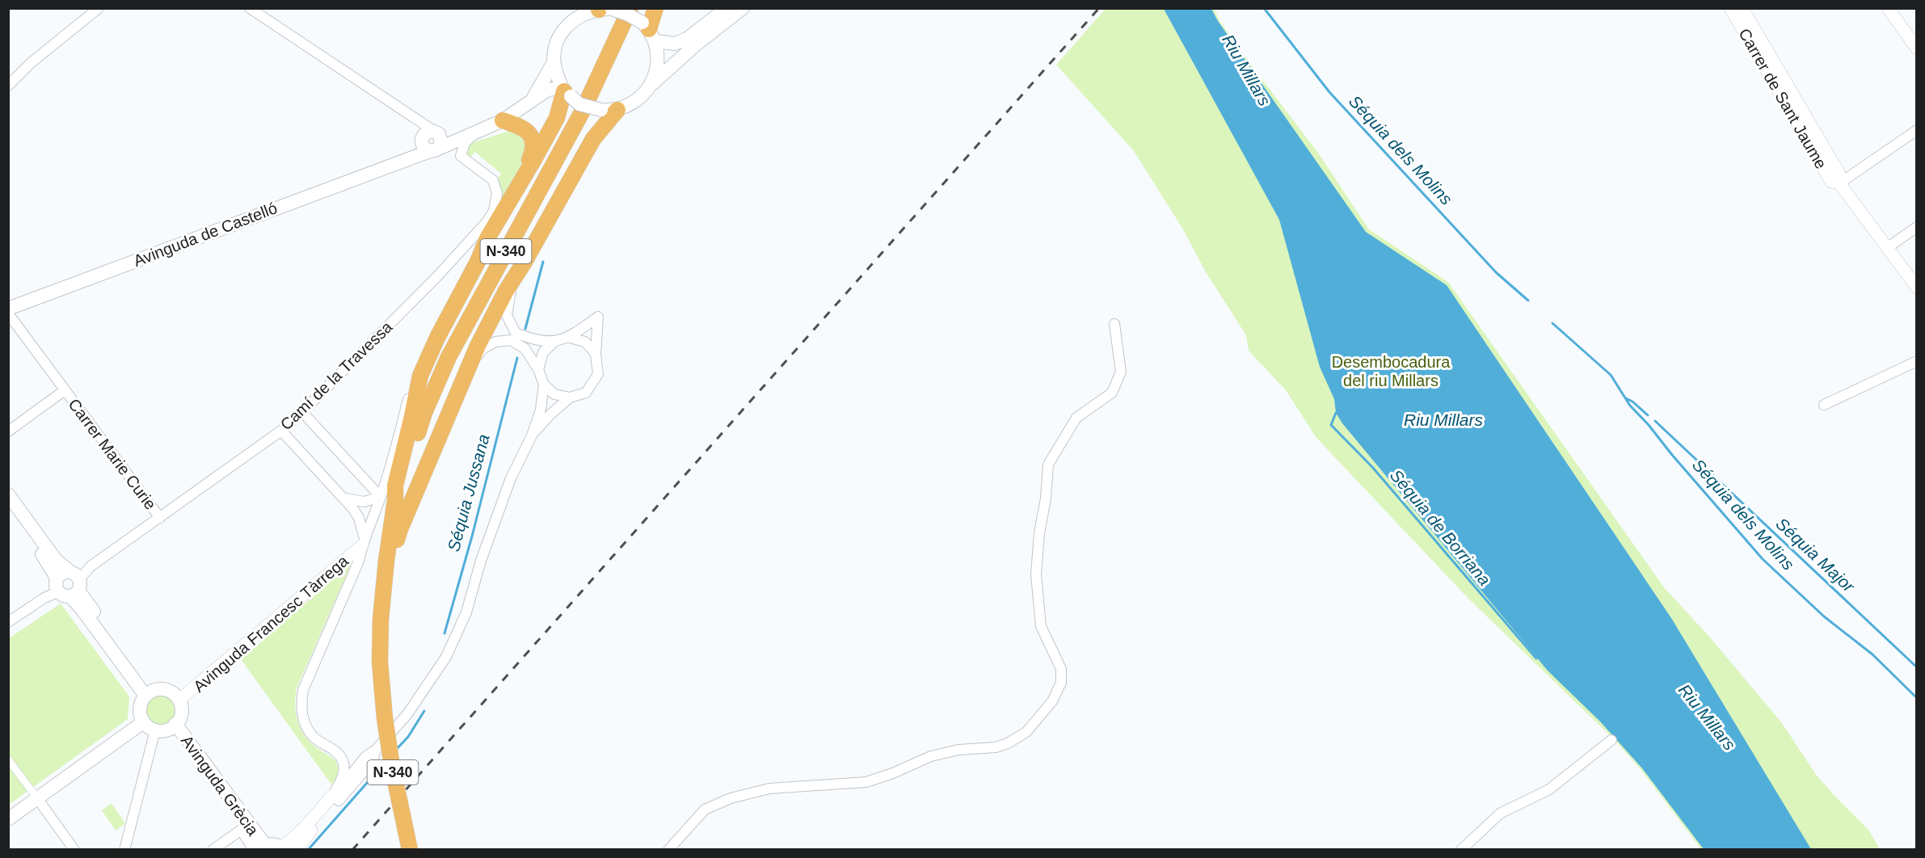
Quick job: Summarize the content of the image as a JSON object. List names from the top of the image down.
{
  "streets": {
    "highway": ["N-340"],
    "main road": ["Avinguda de Castelló", "Avinguda Grècia"],
    "street": [
      "Carrer de Sant Jaume",
      "Camí de la Travessa",
      "Carrer Marie Curie",
      "Avinguda Francesc Tàrrega"
    ]
  },
  "crossings": [
    ["Avinguda de Castelló", "Camí de la Travessa"],
    ["Camí de la Travessa", "Carrer Marie Curie"],
    ["Avinguda Francesc Tàrrega", "Avinguda Grècia"]
  ],
  "water": [
    "Riu Millars",
    "Séquia dels Molins",
    "Séquia Jussana",
    "Séquia de Borriana",
    "Séquia Major"
  ],
  "parks": ["Desembocadura del riu Millars"]
}
